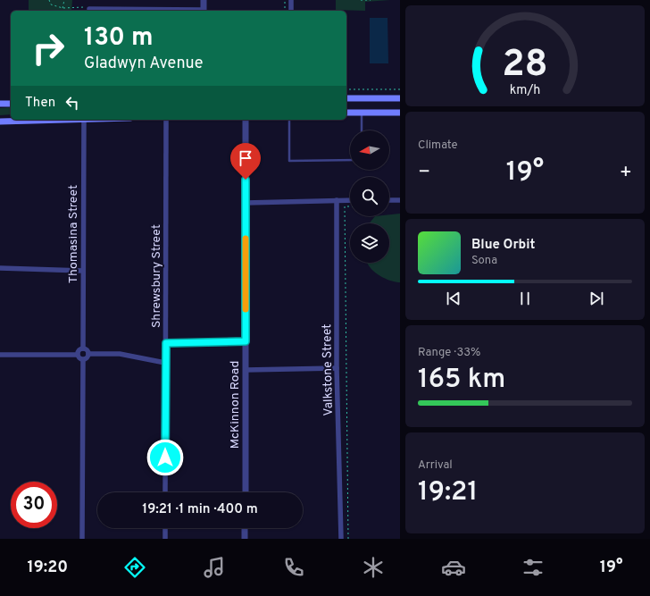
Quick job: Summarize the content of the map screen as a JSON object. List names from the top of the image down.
{
  "streets": {
    "street": [
      "Thomasina Street",
      "Shrewsbury Street",
      "Valkstone Street",
      "McKinnon Road"
    ]
  },
  "north": "left",
  "page": {
    "turn": ["130 m", "Gladwyn Avenue"],
    "then": "Then",
    "tile": [
      "Climate",
      ["Range · 33%", "165 km"],
      ["Arrival", "19:21"]
    ],
    "heat": ["−", "19°", "+"],
    "song": ["Blue Orbit", "Sona"],
    "limit": "30",
    "trip": "19:21 · 1 min · 400 m",
    "tabs": ["19:20", "19°"],
    "gauge": ["28", "km/h"]
  }
}
